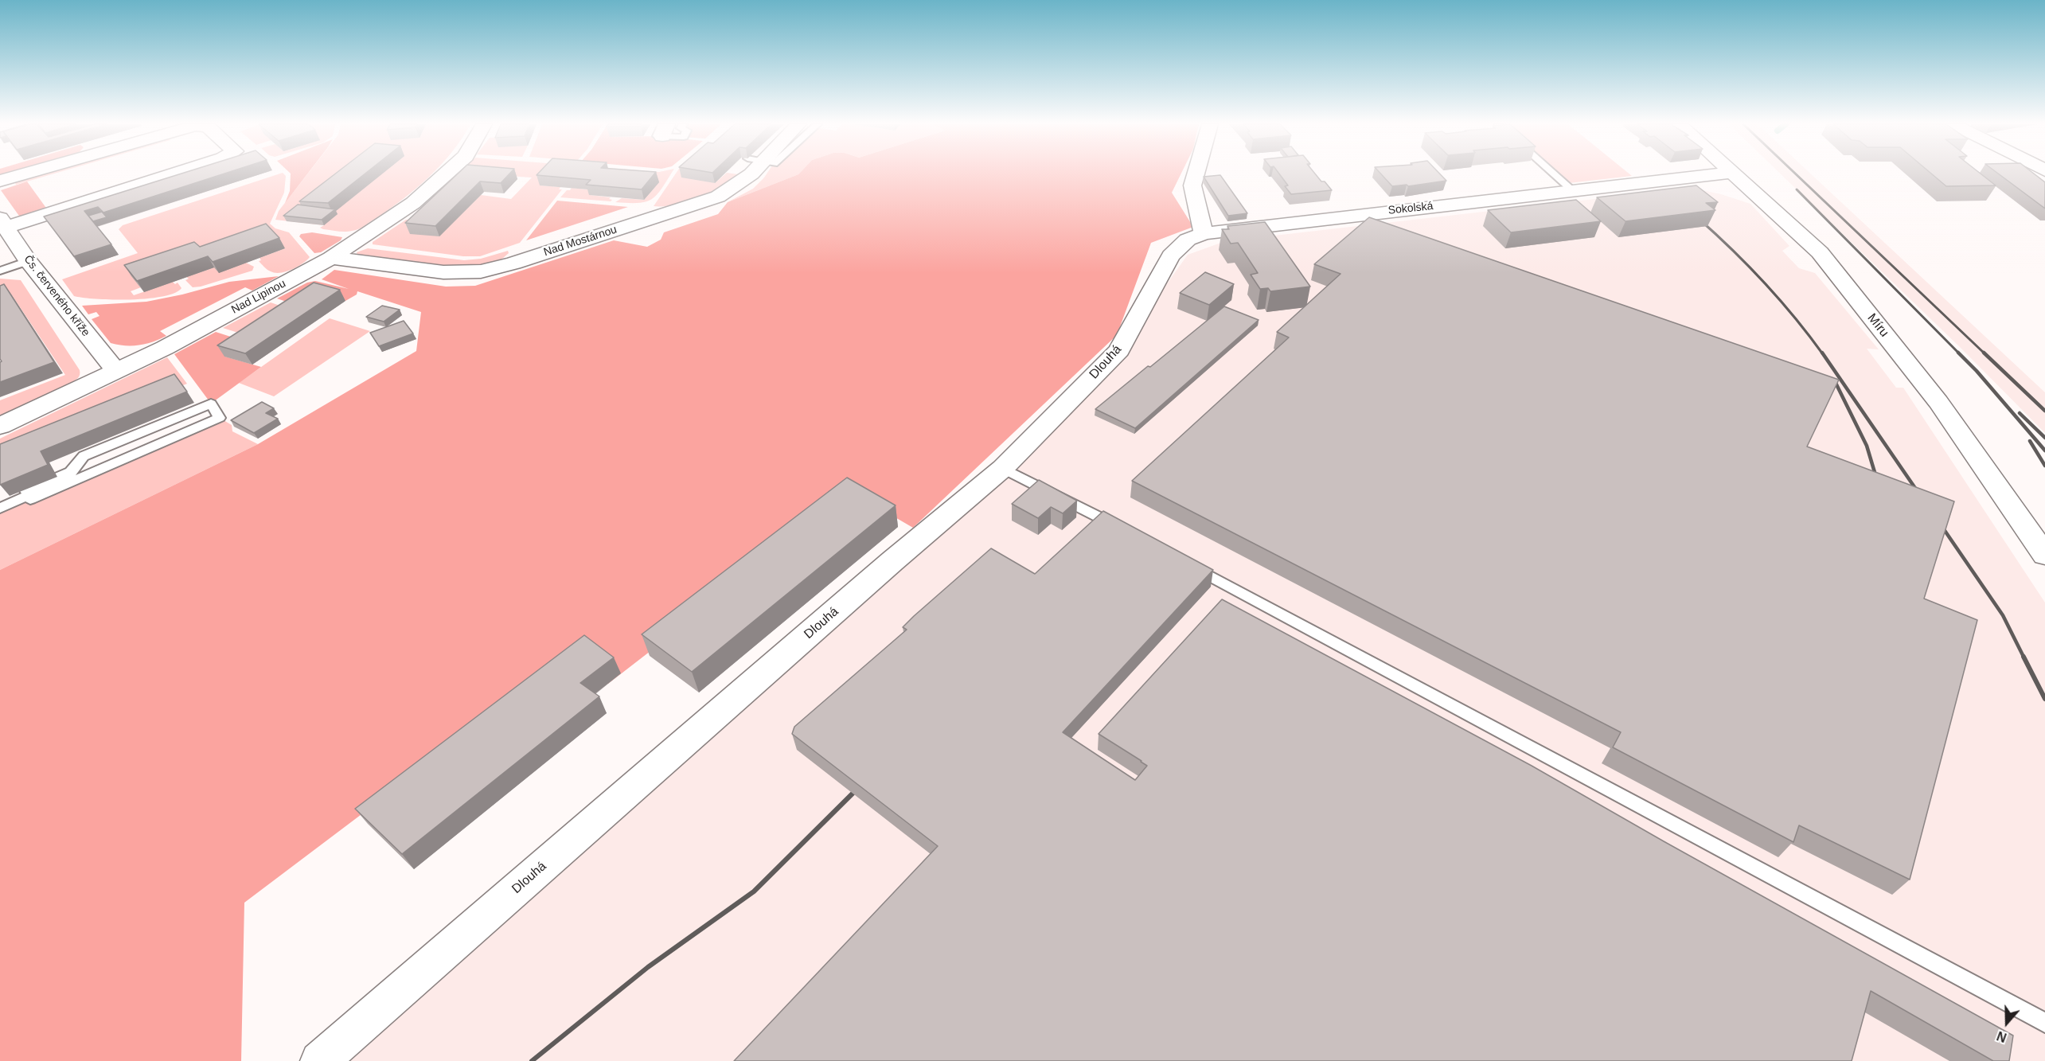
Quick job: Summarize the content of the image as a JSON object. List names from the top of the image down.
{
  "streets": {
    "street": [
      "Sokolská",
      "Nad Mostárnou",
      "Čs. červeného kříže",
      "Nad Lipinou",
      "Míru",
      "Dlouhá"
    ]
  },
  "crossings": [
    ["Sokolská", "Dlouhá"],
    ["Nad Mostárnou", "Nad Lipinou"],
    ["Čs. červeného kříže", "Nad Lipinou"]
  ],
  "north": "bottom"
}
